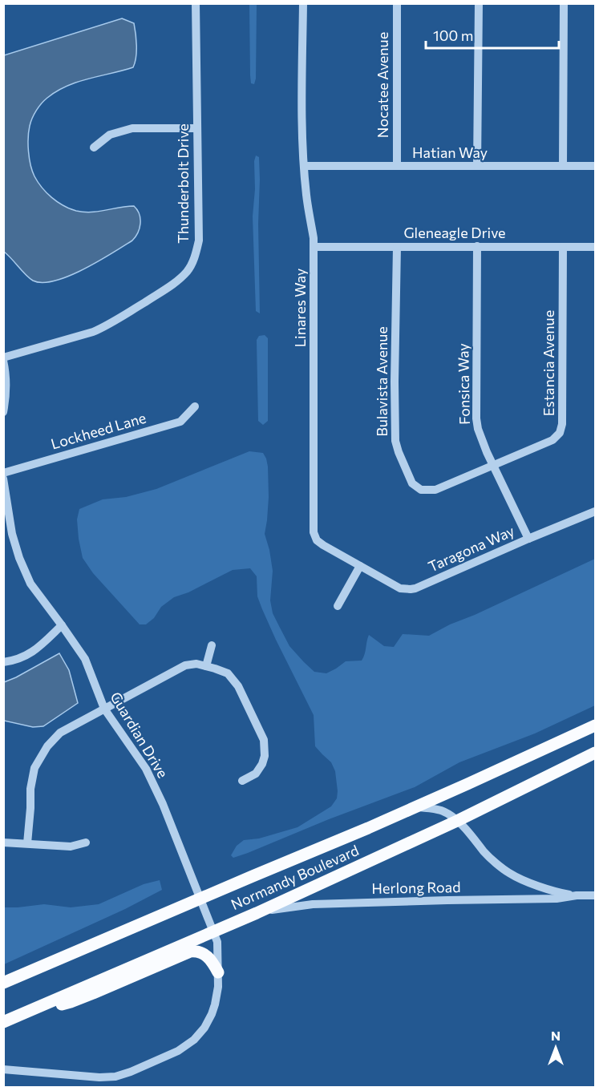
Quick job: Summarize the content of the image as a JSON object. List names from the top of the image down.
{
  "streets": {
    "main road": ["Normandy Boulevard"],
    "street": [
      "Nocatee Avenue",
      "Hatian Way",
      "Thunderbolt Drive",
      "Gleneagle Drive",
      "Linares Way",
      "Estancia Avenue",
      "Bulavista Avenue",
      "Fonsica Way",
      "Lockheed Lane",
      "Taragona Way",
      "Guardian Drive",
      "Herlong Road"
    ]
  },
  "crossings": [
    ["Nocatee Avenue", "Hatian Way"],
    ["Hatian Way", "Linares Way"],
    ["Gleneagle Drive", "Linares Way"],
    ["Gleneagle Drive", "Estancia Avenue"],
    ["Gleneagle Drive", "Bulavista Avenue"],
    ["Gleneagle Drive", "Fonsica Way"],
    ["Linares Way", "Taragona Way"],
    ["Estancia Avenue", "Bulavista Avenue"],
    ["Estancia Avenue", "Fonsica Way"],
    ["Bulavista Avenue", "Fonsica Way"],
    ["Fonsica Way", "Taragona Way"],
    ["Guardian Drive", "Normandy Boulevard"],
    ["Normandy Boulevard", "Herlong Road"]
  ],
  "scale_bar": "100 m",
  "north": "top"
}
